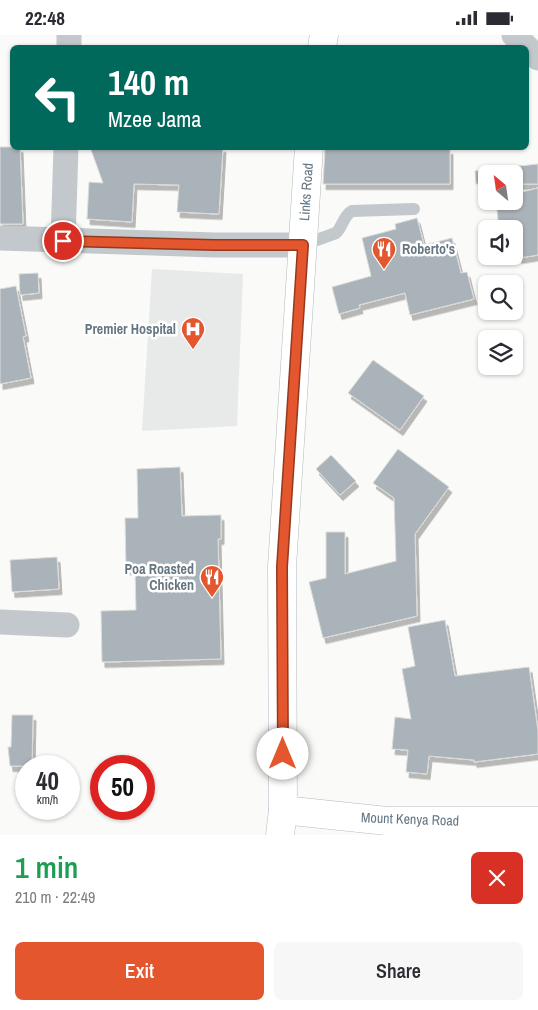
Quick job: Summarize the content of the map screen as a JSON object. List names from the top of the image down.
{
  "streets": {
    "main road": ["Links Road", "Mount Kenya Road"]
  },
  "crossings": [
    ["Links Road", "Mount Kenya Road"]
  ],
  "places": {
    "restaurant": ["Roberto's", "Poa Roasted Chicken"],
    "hospital": ["Premier Hospital"]
  },
  "north": "top left",
  "page": {
    "status": "22:48",
    "turn": ["140 m", "Mzee Jama"],
    "speed": "40 km/h",
    "limit": "50",
    "heading": ["1 min", "210 m · 22:49"],
    "buttons": ["Exit", "Share"]
  }
}
